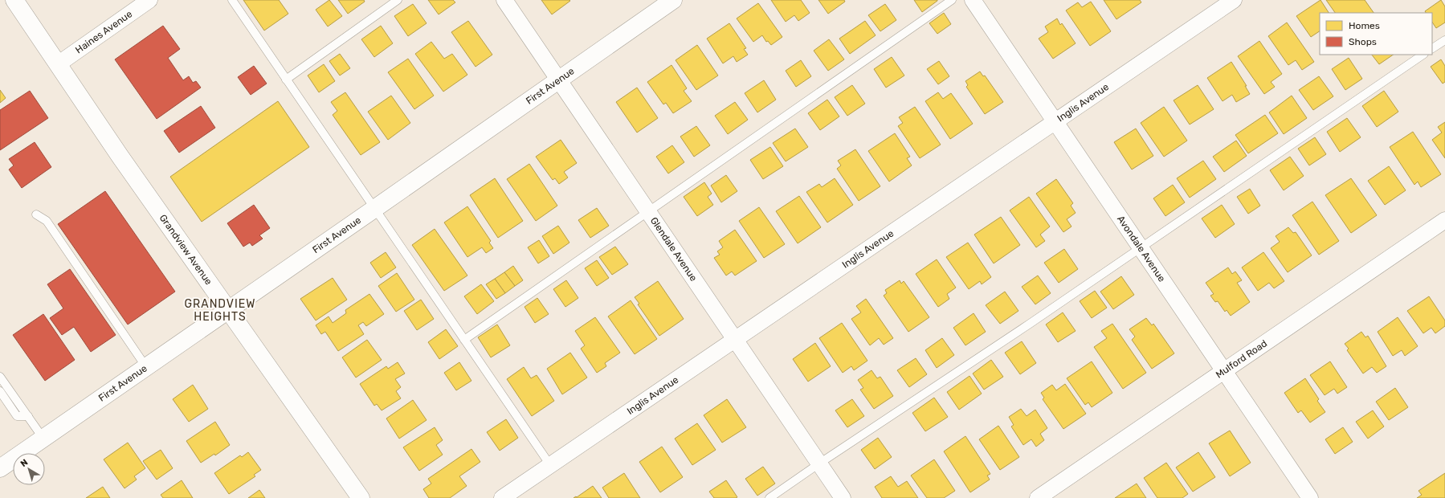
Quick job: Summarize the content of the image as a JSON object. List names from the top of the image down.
{
  "streets": {
    "street": [
      "Haines Avenue",
      "First Avenue",
      "Inglis Avenue",
      "Avondale Avenue",
      "Grandview Avenue",
      "Glendale Avenue",
      "Mulford Road"
    ]
  },
  "crossings": [
    ["Haines Avenue", "Grandview Avenue"],
    ["First Avenue", "Grandview Avenue"],
    ["First Avenue", "Glendale Avenue"],
    ["Inglis Avenue", "Avondale Avenue"],
    ["Inglis Avenue", "Glendale Avenue"],
    ["Avondale Avenue", "Mulford Road"]
  ],
  "districts": ["GRANDVIEW HEIGHTS"],
  "legend": ["Homes", "Shops"],
  "north": "top left"
}
